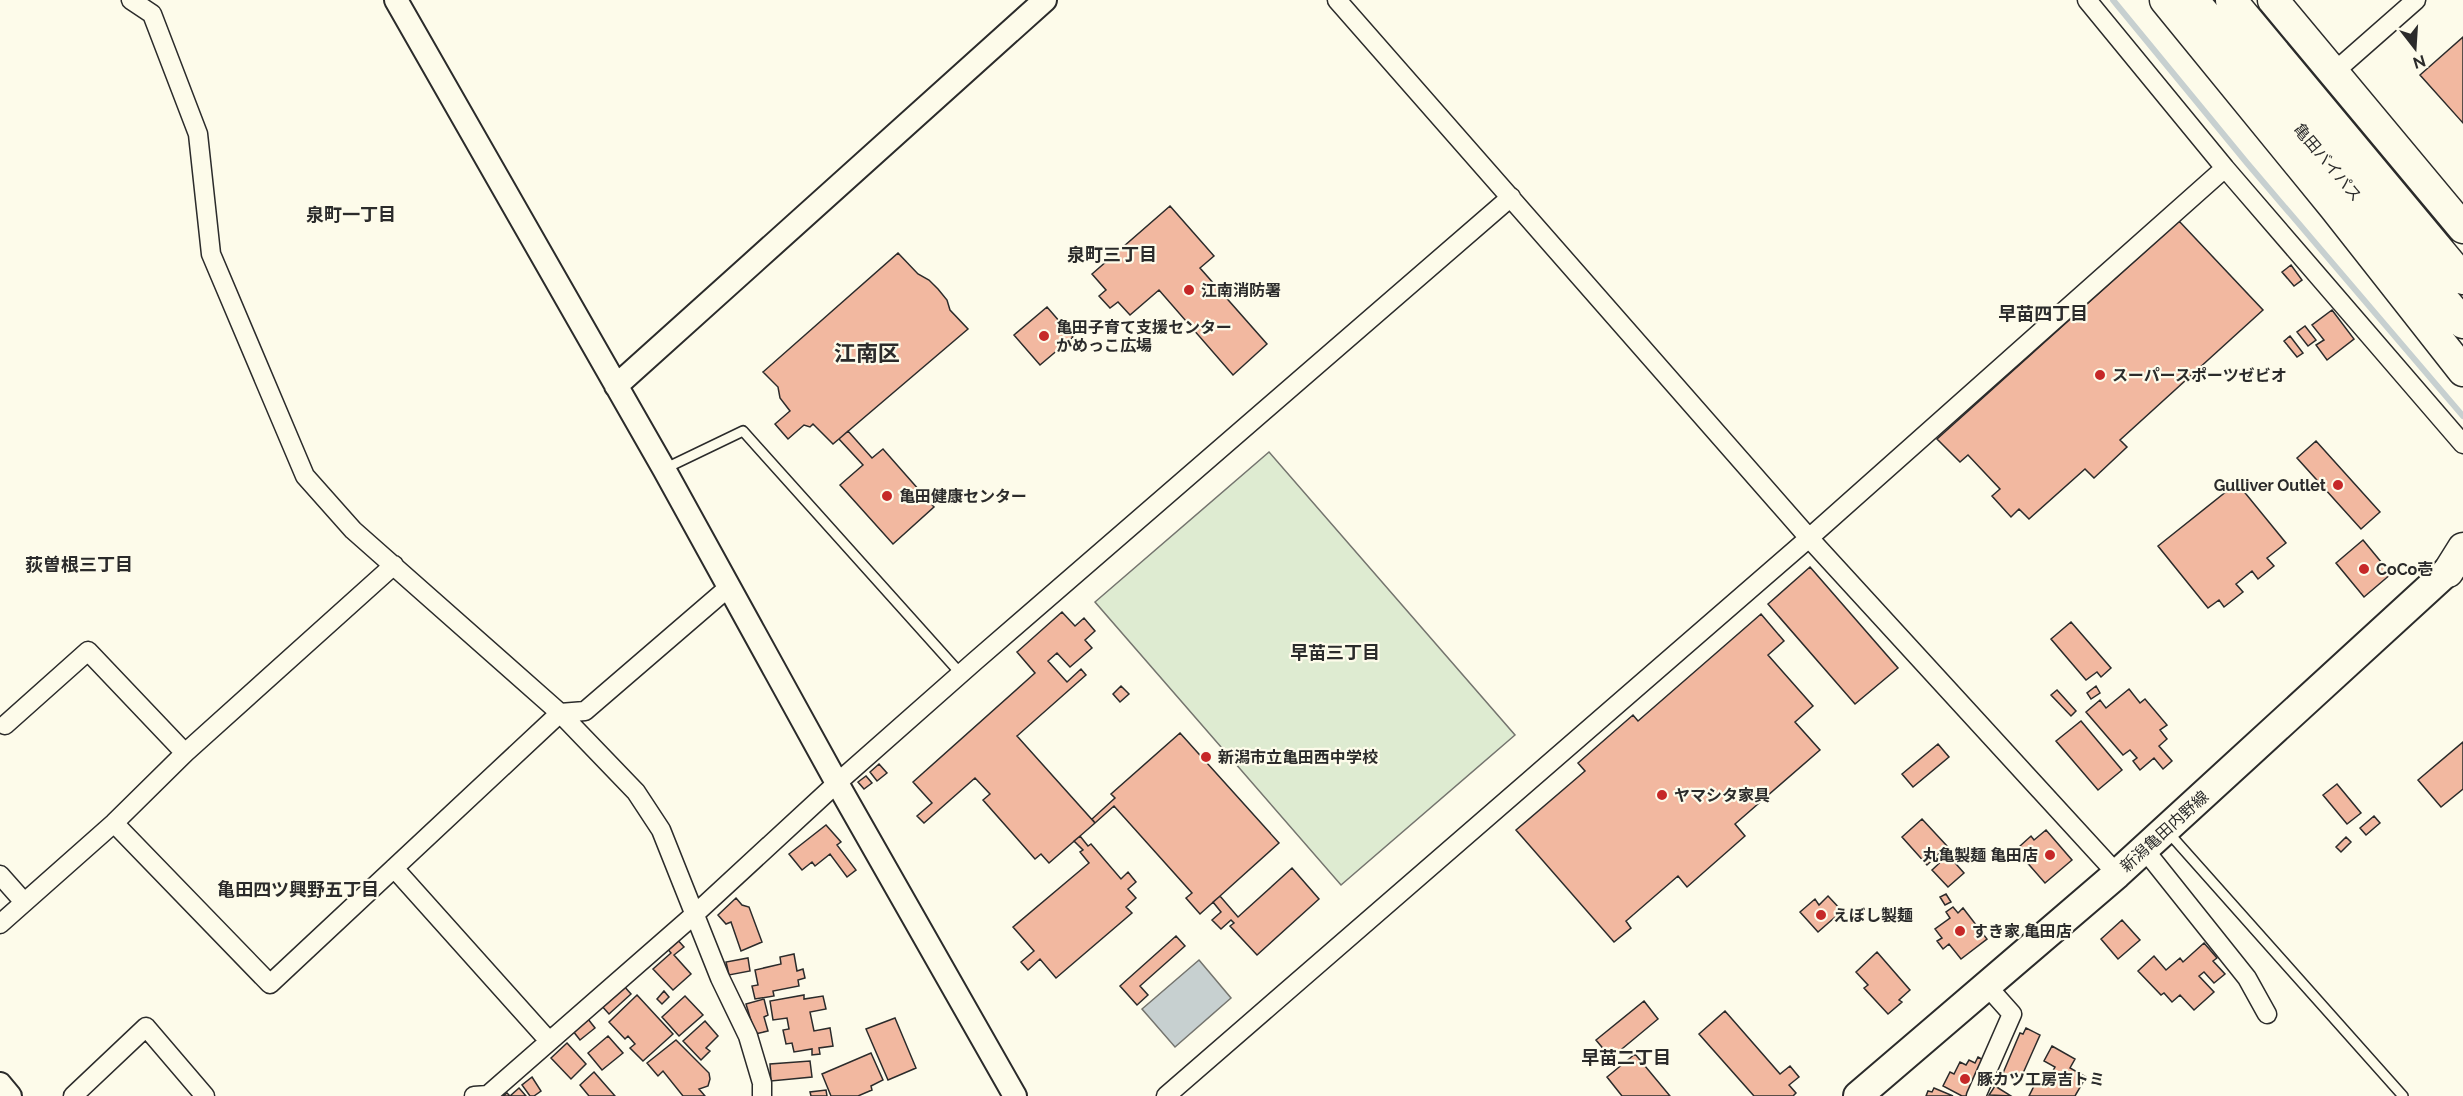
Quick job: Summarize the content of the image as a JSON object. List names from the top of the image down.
{
  "streets": {
    "highway": ["亀田バイパス"],
    "main road": ["新潟亀田内野線"]
  },
  "districts": [
    "泉町一丁目",
    "泉町三丁目",
    "早苗四丁目",
    "江南区",
    "荻曽根三丁目",
    "早苗三丁目",
    "亀田四ツ興野五丁目",
    "早苗二丁目"
  ],
  "places": [
    "江南消防署",
    "亀田子育て支援センター かめっこ広場",
    "スーパースポーツゼビオ",
    "Gulliver Outlet",
    "亀田健康センター",
    "CoCo壱",
    "新潟市立亀田西中学校",
    "ヤマシタ家具",
    "丸亀製麺 亀田店",
    "えぼし製麺",
    "すき家 亀田店",
    "豚カツ工房吉トミ"
  ],
  "north": "bottom"
}
